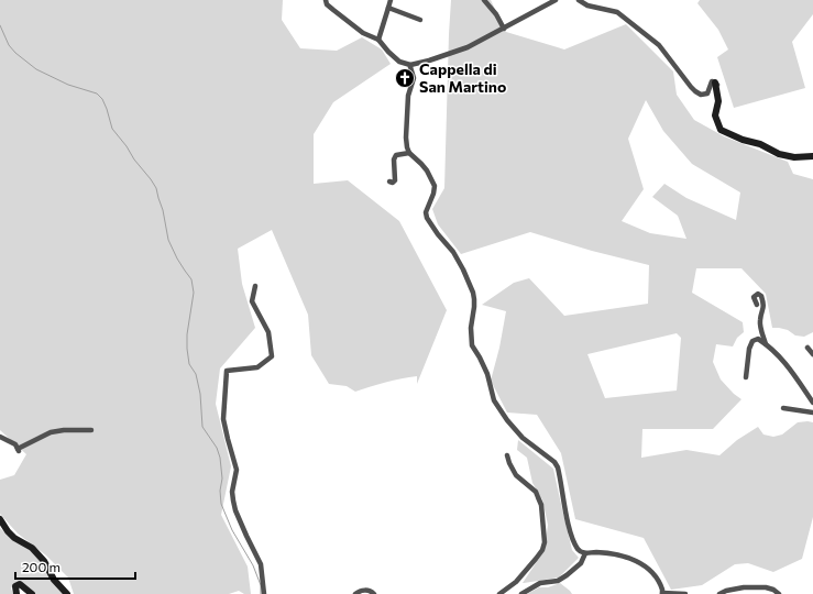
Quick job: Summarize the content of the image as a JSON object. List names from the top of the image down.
{
  "places": {
    "church": ["Cappella di San Martino"]
  },
  "scale_bar": "200 m"
}
